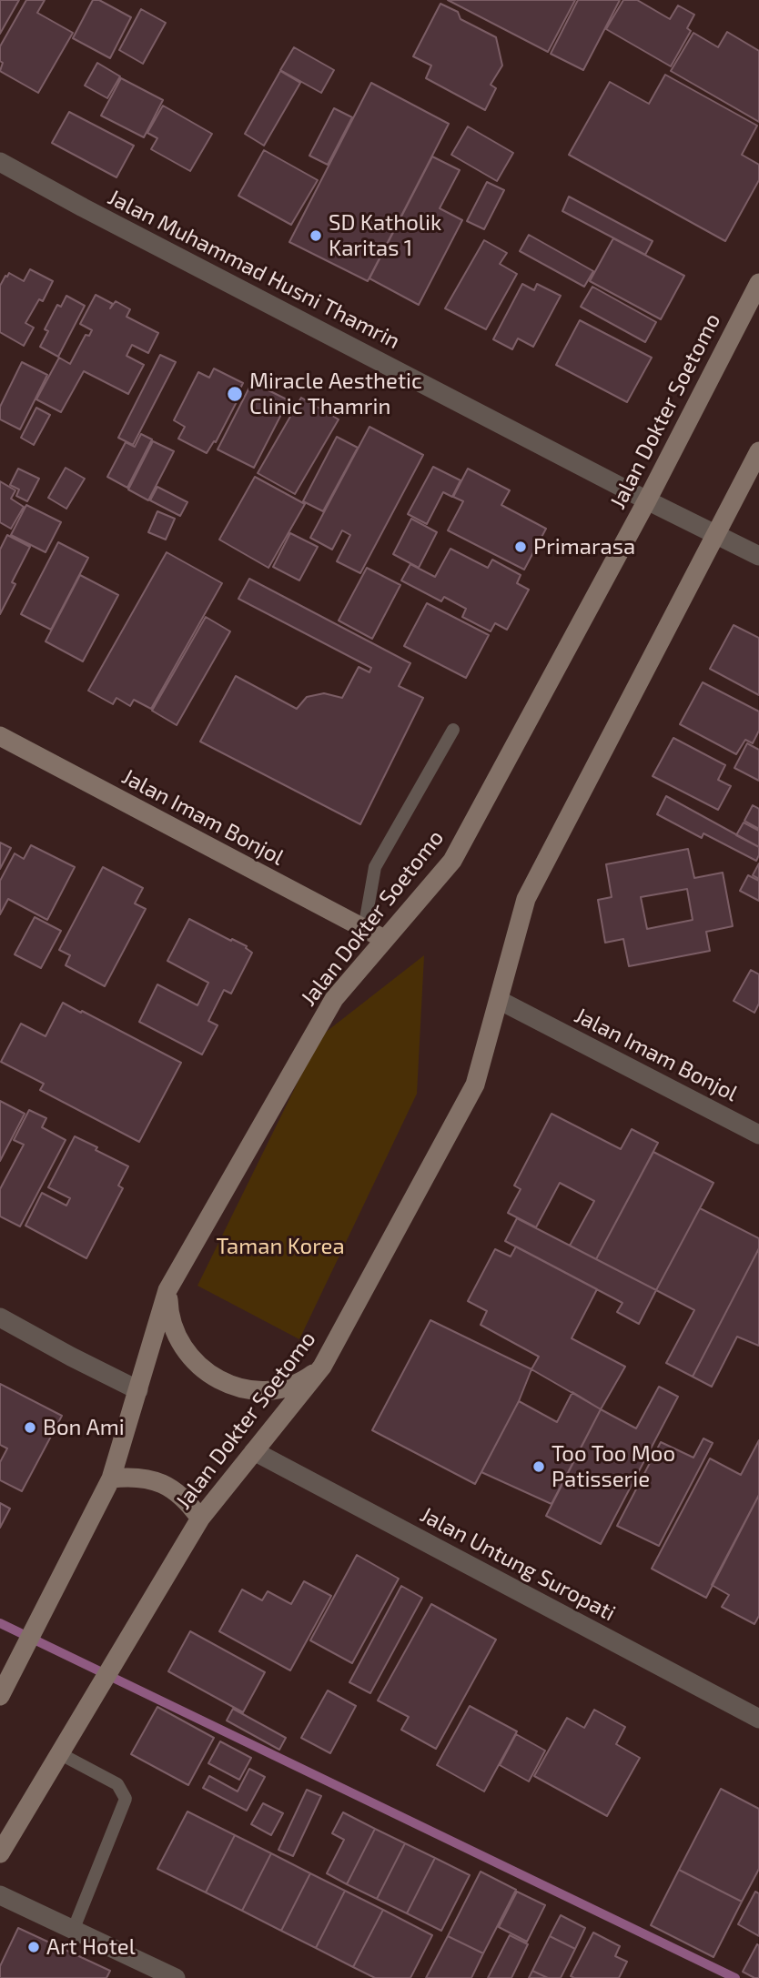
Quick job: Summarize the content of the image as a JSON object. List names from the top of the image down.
{
  "streets": {
    "main road": ["Jalan Dokter Soetomo", "Jalan Imam Bonjol"],
    "street": ["Jalan Muhammad Husni Thamrin", "Jalan Untung Suropati"]
  },
  "crossings": [
    ["Jalan Muhammad Husni Thamrin", "Jalan Dokter Soetomo"],
    ["Jalan Dokter Soetomo", "Jalan Imam Bonjol"],
    ["Jalan Dokter Soetomo", "Jalan Untung Suropati"]
  ],
  "parks": ["Taman Korea"],
  "places": [
    "SD Katholik Karitas 1",
    "Miracle Aesthetic Clinic Thamrin",
    "Primarasa",
    "Bon Ami",
    "Too Too Moo Patisserie",
    "Art Hotel"
  ]
}
